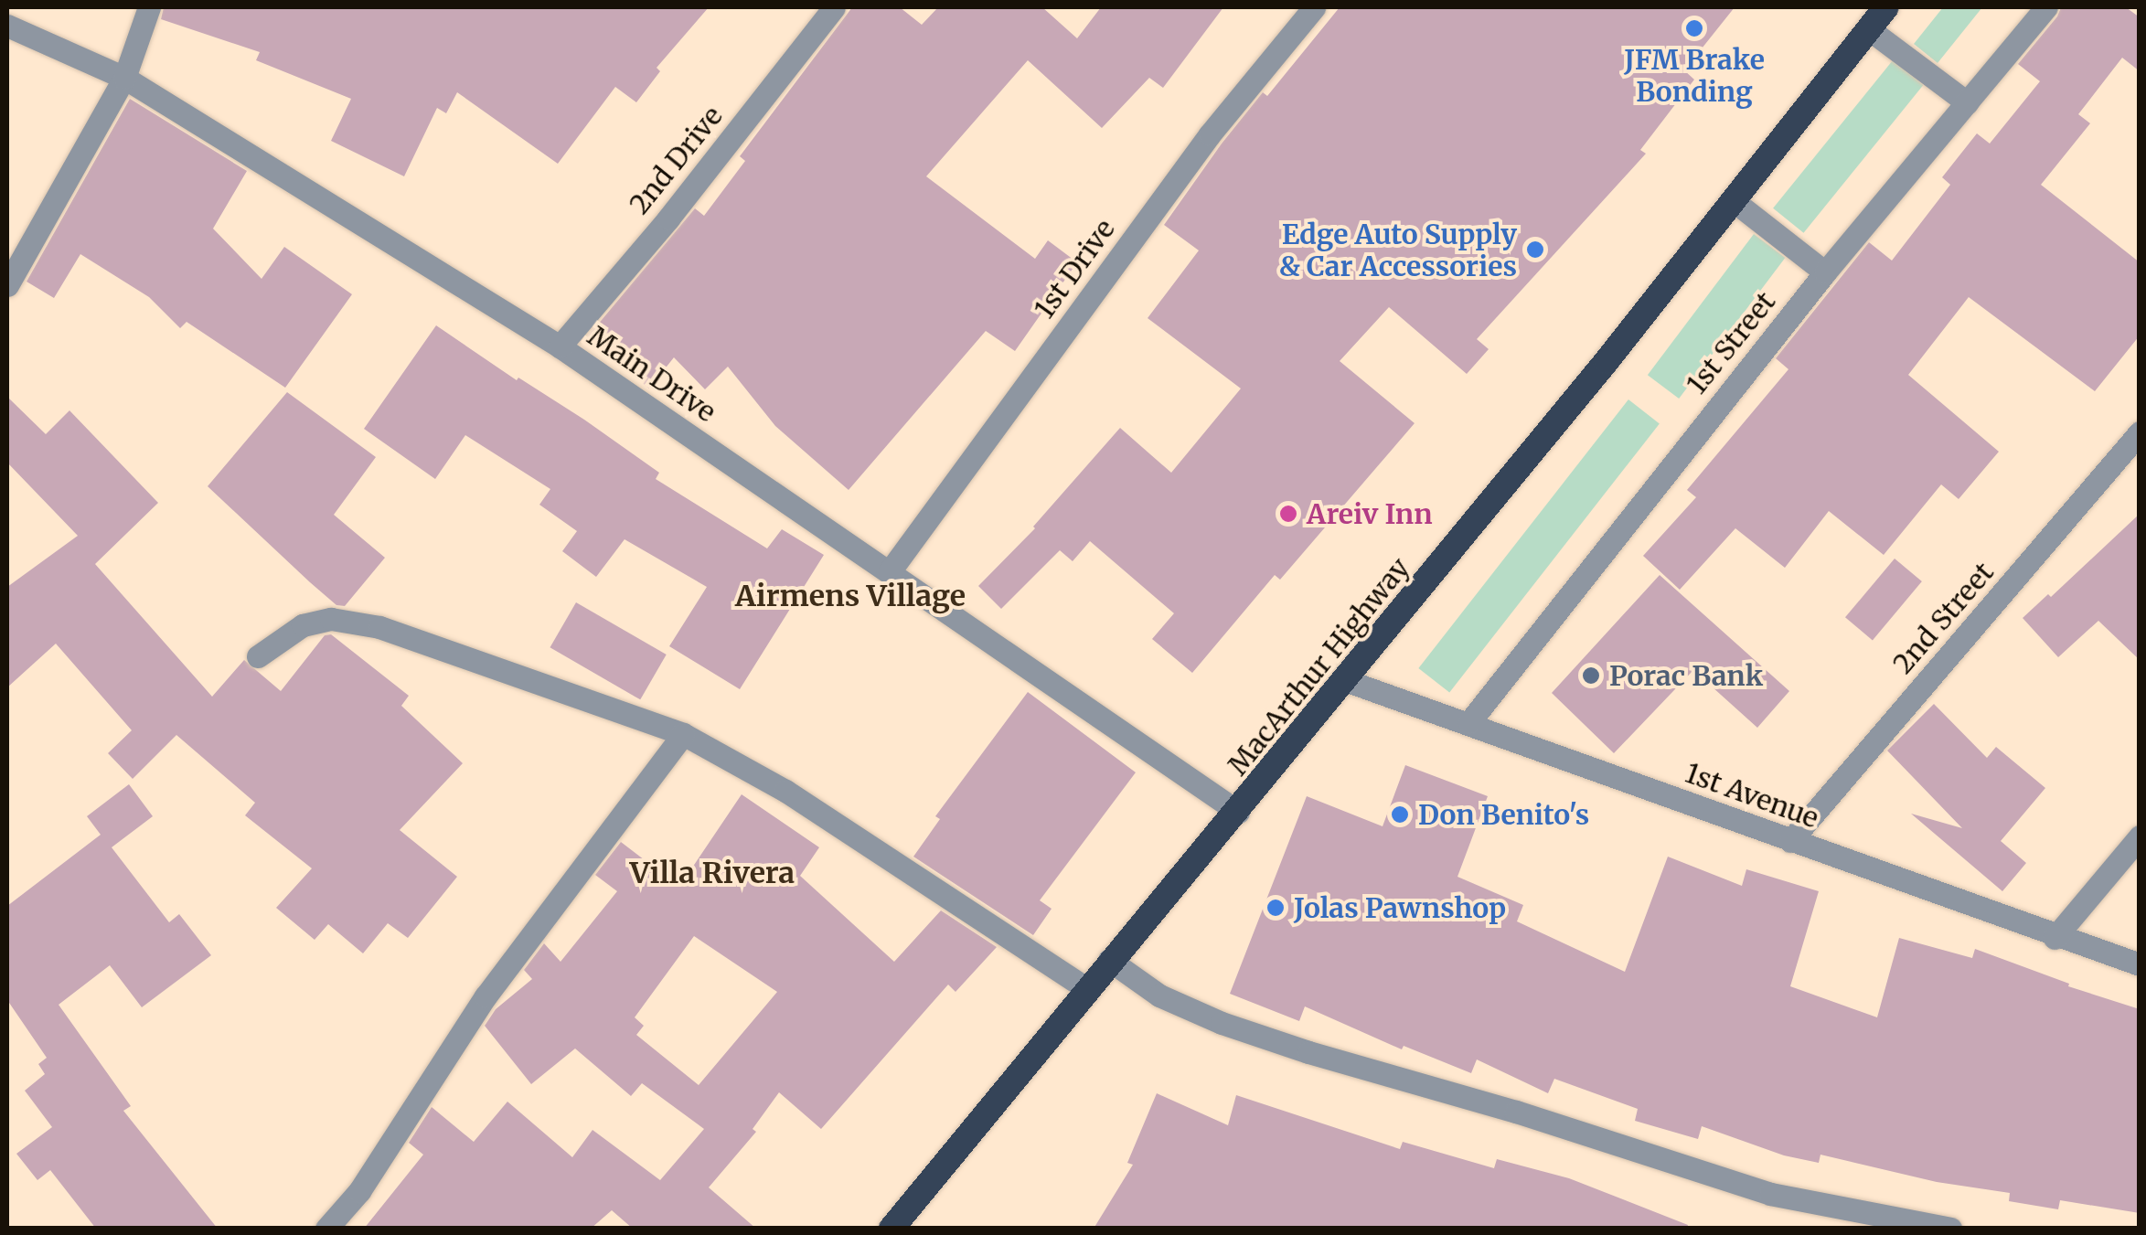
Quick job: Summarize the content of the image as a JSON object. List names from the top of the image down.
{
  "streets": {
    "highway": ["MacArthur Highway"],
    "street": [
      "2nd Drive",
      "1st Drive",
      "1st Street",
      "Main Drive",
      "2nd Street",
      "1st Avenue"
    ]
  },
  "crossings": [
    ["2nd Drive", "Main Drive"],
    ["1st Drive", "Main Drive"],
    ["1st Street", "1st Avenue"],
    ["Main Drive", "MacArthur Highway"],
    ["2nd Street", "1st Avenue"],
    ["MacArthur Highway", "1st Avenue"]
  ],
  "districts": ["Airmens Village", "Villa Rivera"],
  "places": [
    "JFM Brake Bonding",
    "Edge Auto Supply & Car Accessories",
    "Areiv Inn",
    "Porac Bank",
    "Don Benito's",
    "Jolas Pawnshop"
  ]
}
